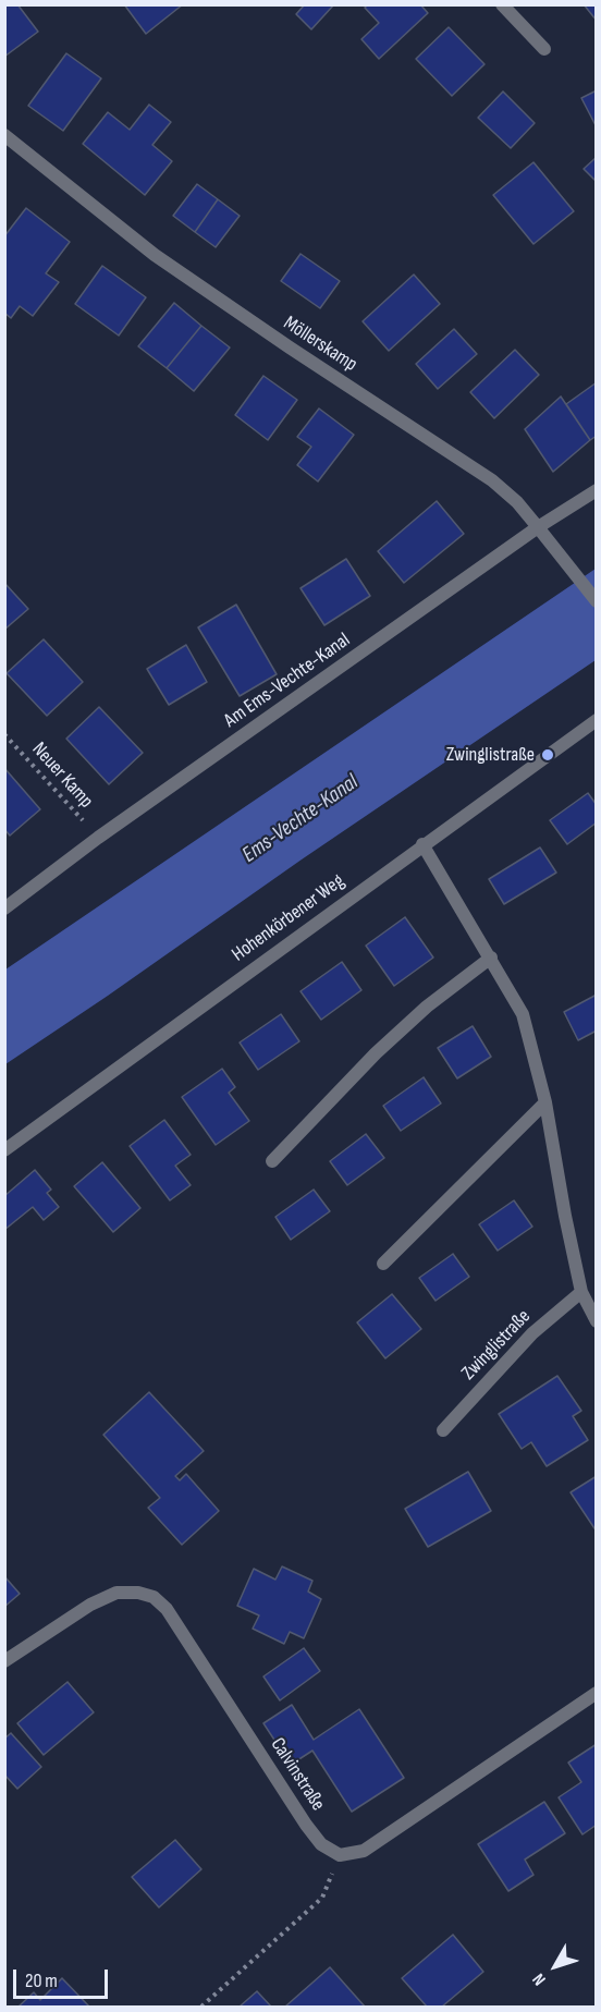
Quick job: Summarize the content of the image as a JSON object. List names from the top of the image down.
{
  "streets": {
    "street": [
      "Möllerskamp",
      "Am Ems-Vechte-Kanal",
      "Hohenkörbener Weg",
      "Zwinglistraße",
      "Calvinstraße"
    ],
    "path": ["Neuer Kamp"]
  },
  "crossings": [
    ["Möllerskamp", "Am Ems-Vechte-Kanal"],
    ["Am Ems-Vechte-Kanal", "Neuer Kamp"]
  ],
  "water": ["Ems-Vechte-Kanal"],
  "places": ["Zwinglistraße"],
  "scale_bar": "20 m",
  "north": "bottom left"
}
